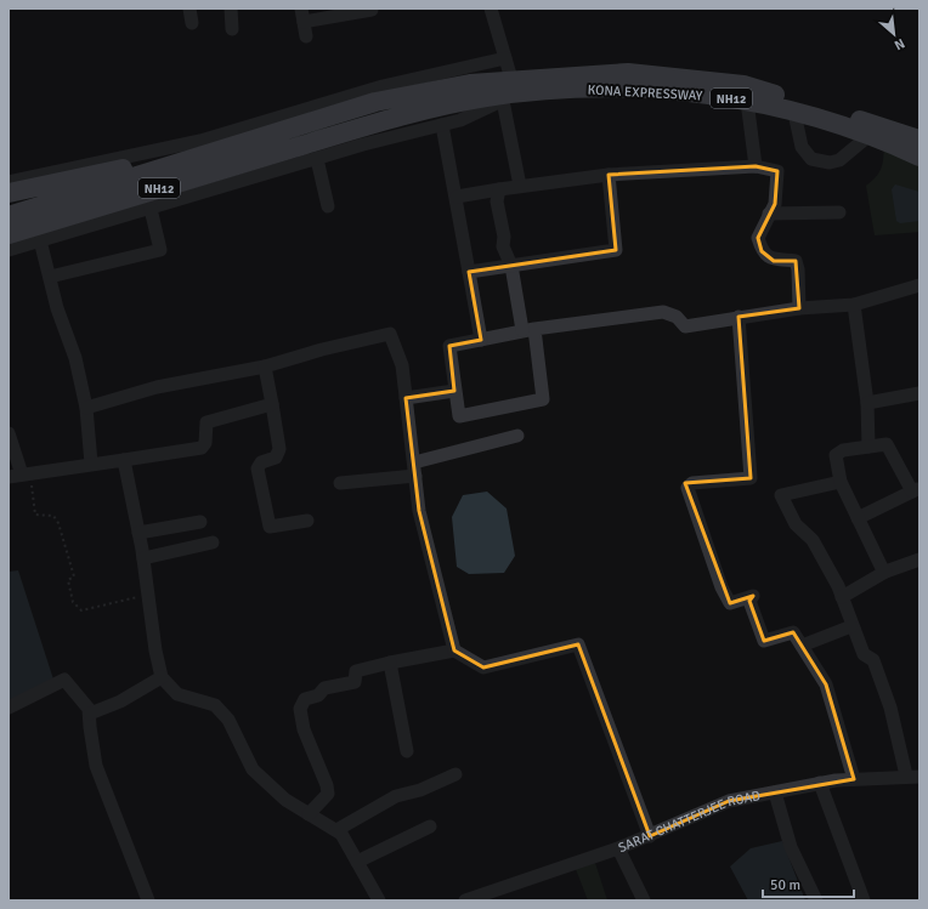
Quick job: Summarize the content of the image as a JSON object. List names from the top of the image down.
{
  "streets": {
    "highway": ["KONA EXPRESSWAY", "NH12"],
    "street": ["SARAT CHATTERJEE ROAD"]
  },
  "crossings": [
    ["KONA EXPRESSWAY", "NH12"]
  ],
  "scale_bar": "50 m",
  "north": "bottom right"
}
